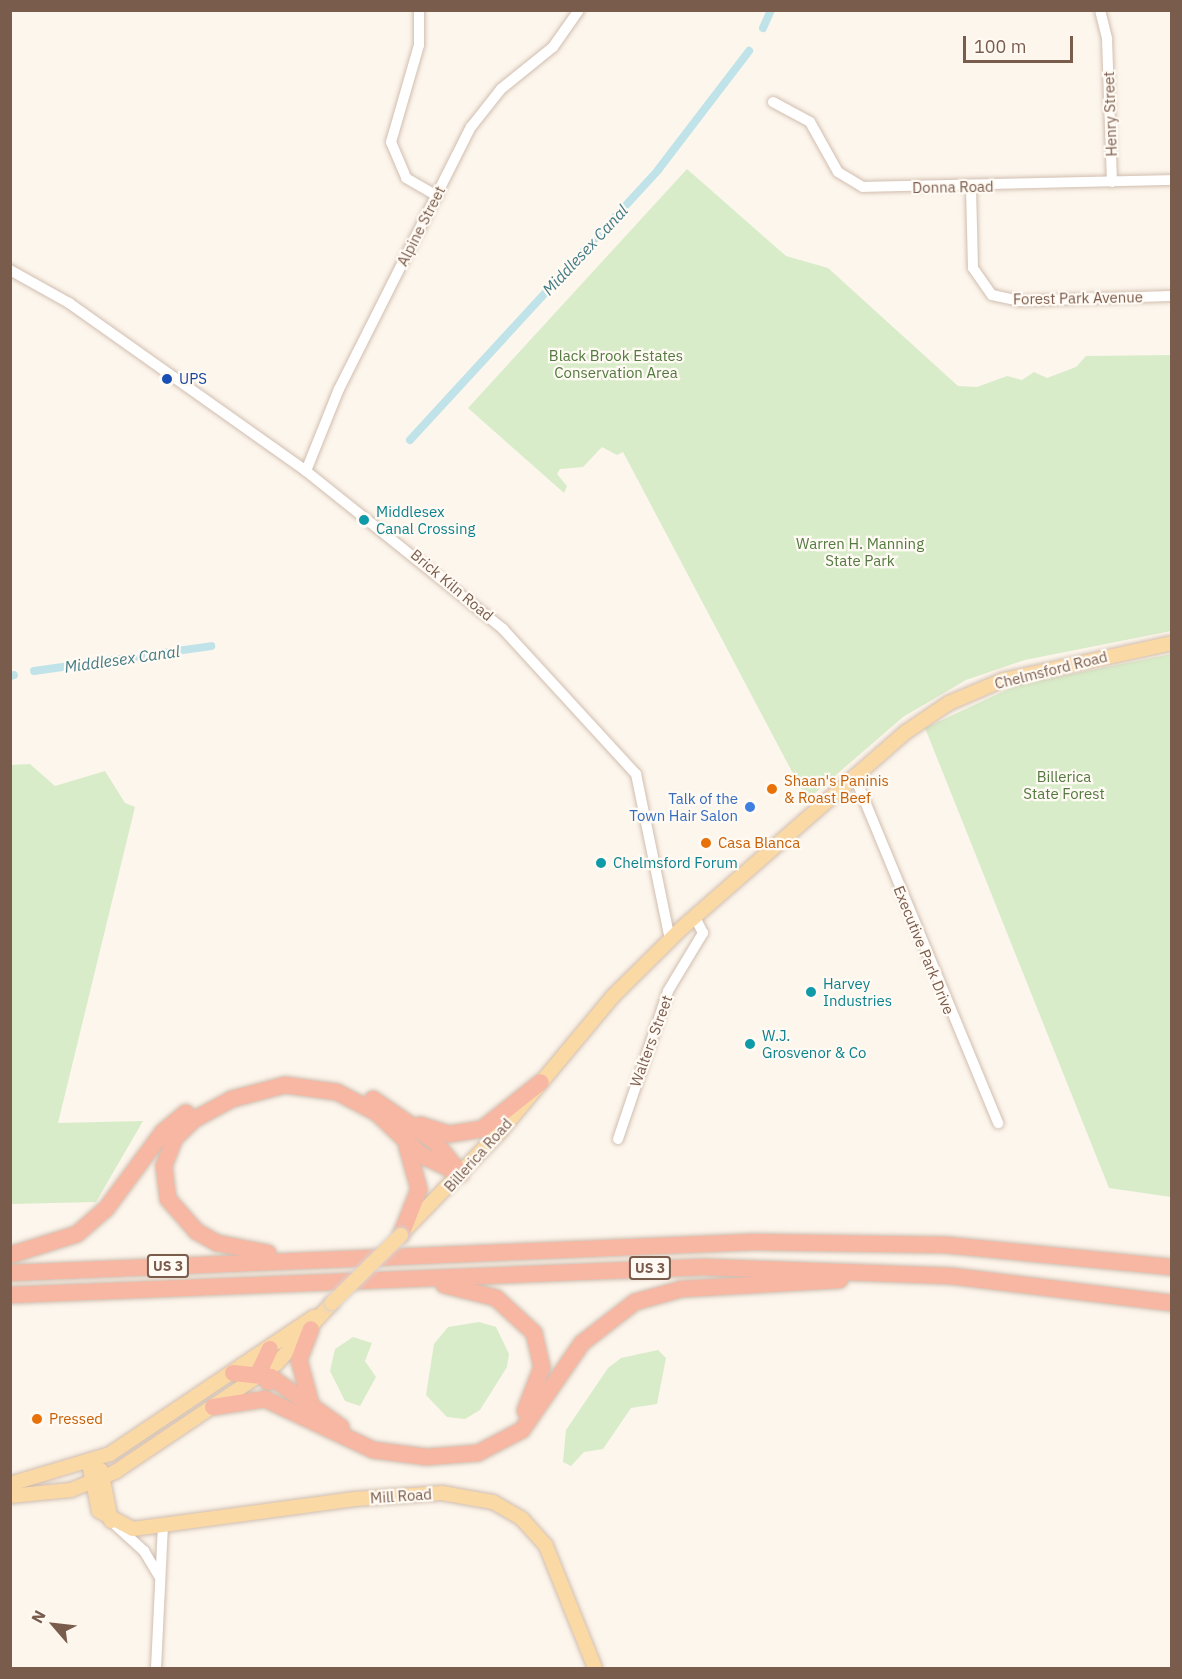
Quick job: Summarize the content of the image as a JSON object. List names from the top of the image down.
{
  "streets": {
    "highway": ["US 3"],
    "main road": ["Chelmsford Road", "Billerica Road", "Mill Road"],
    "street": [
      "Henry Street",
      "Donna Road",
      "Alpine Street",
      "Forest Park Avenue",
      "Brick Kiln Road",
      "Executive Park Drive",
      "Walters Street"
    ]
  },
  "crossings": [
    ["Henry Street", "Donna Road"],
    ["Donna Road", "Forest Park Avenue"],
    ["Alpine Street", "Brick Kiln Road"],
    ["Brick Kiln Road", "Chelmsford Road"],
    ["Chelmsford Road", "Executive Park Drive"],
    ["Chelmsford Road", "Walters Street"],
    ["Chelmsford Road", "Billerica Road"]
  ],
  "water": ["Middlesex Canal"],
  "parks": ["Black Brook Estates Conservation Area", "Warren H. Manning State Park", "Billerica State Forest"],
  "places": [
    "UPS",
    "Middlesex Canal Crossing",
    "Shaan's Paninis & Roast Beef",
    "Talk of the Town Hair Salon",
    "Casa Blanca",
    "Chelmsford Forum",
    "Harvey Industries",
    "W.J. Grosvenor & Co",
    "Pressed"
  ],
  "scale_bar": "100 m",
  "north": "top left"
}
